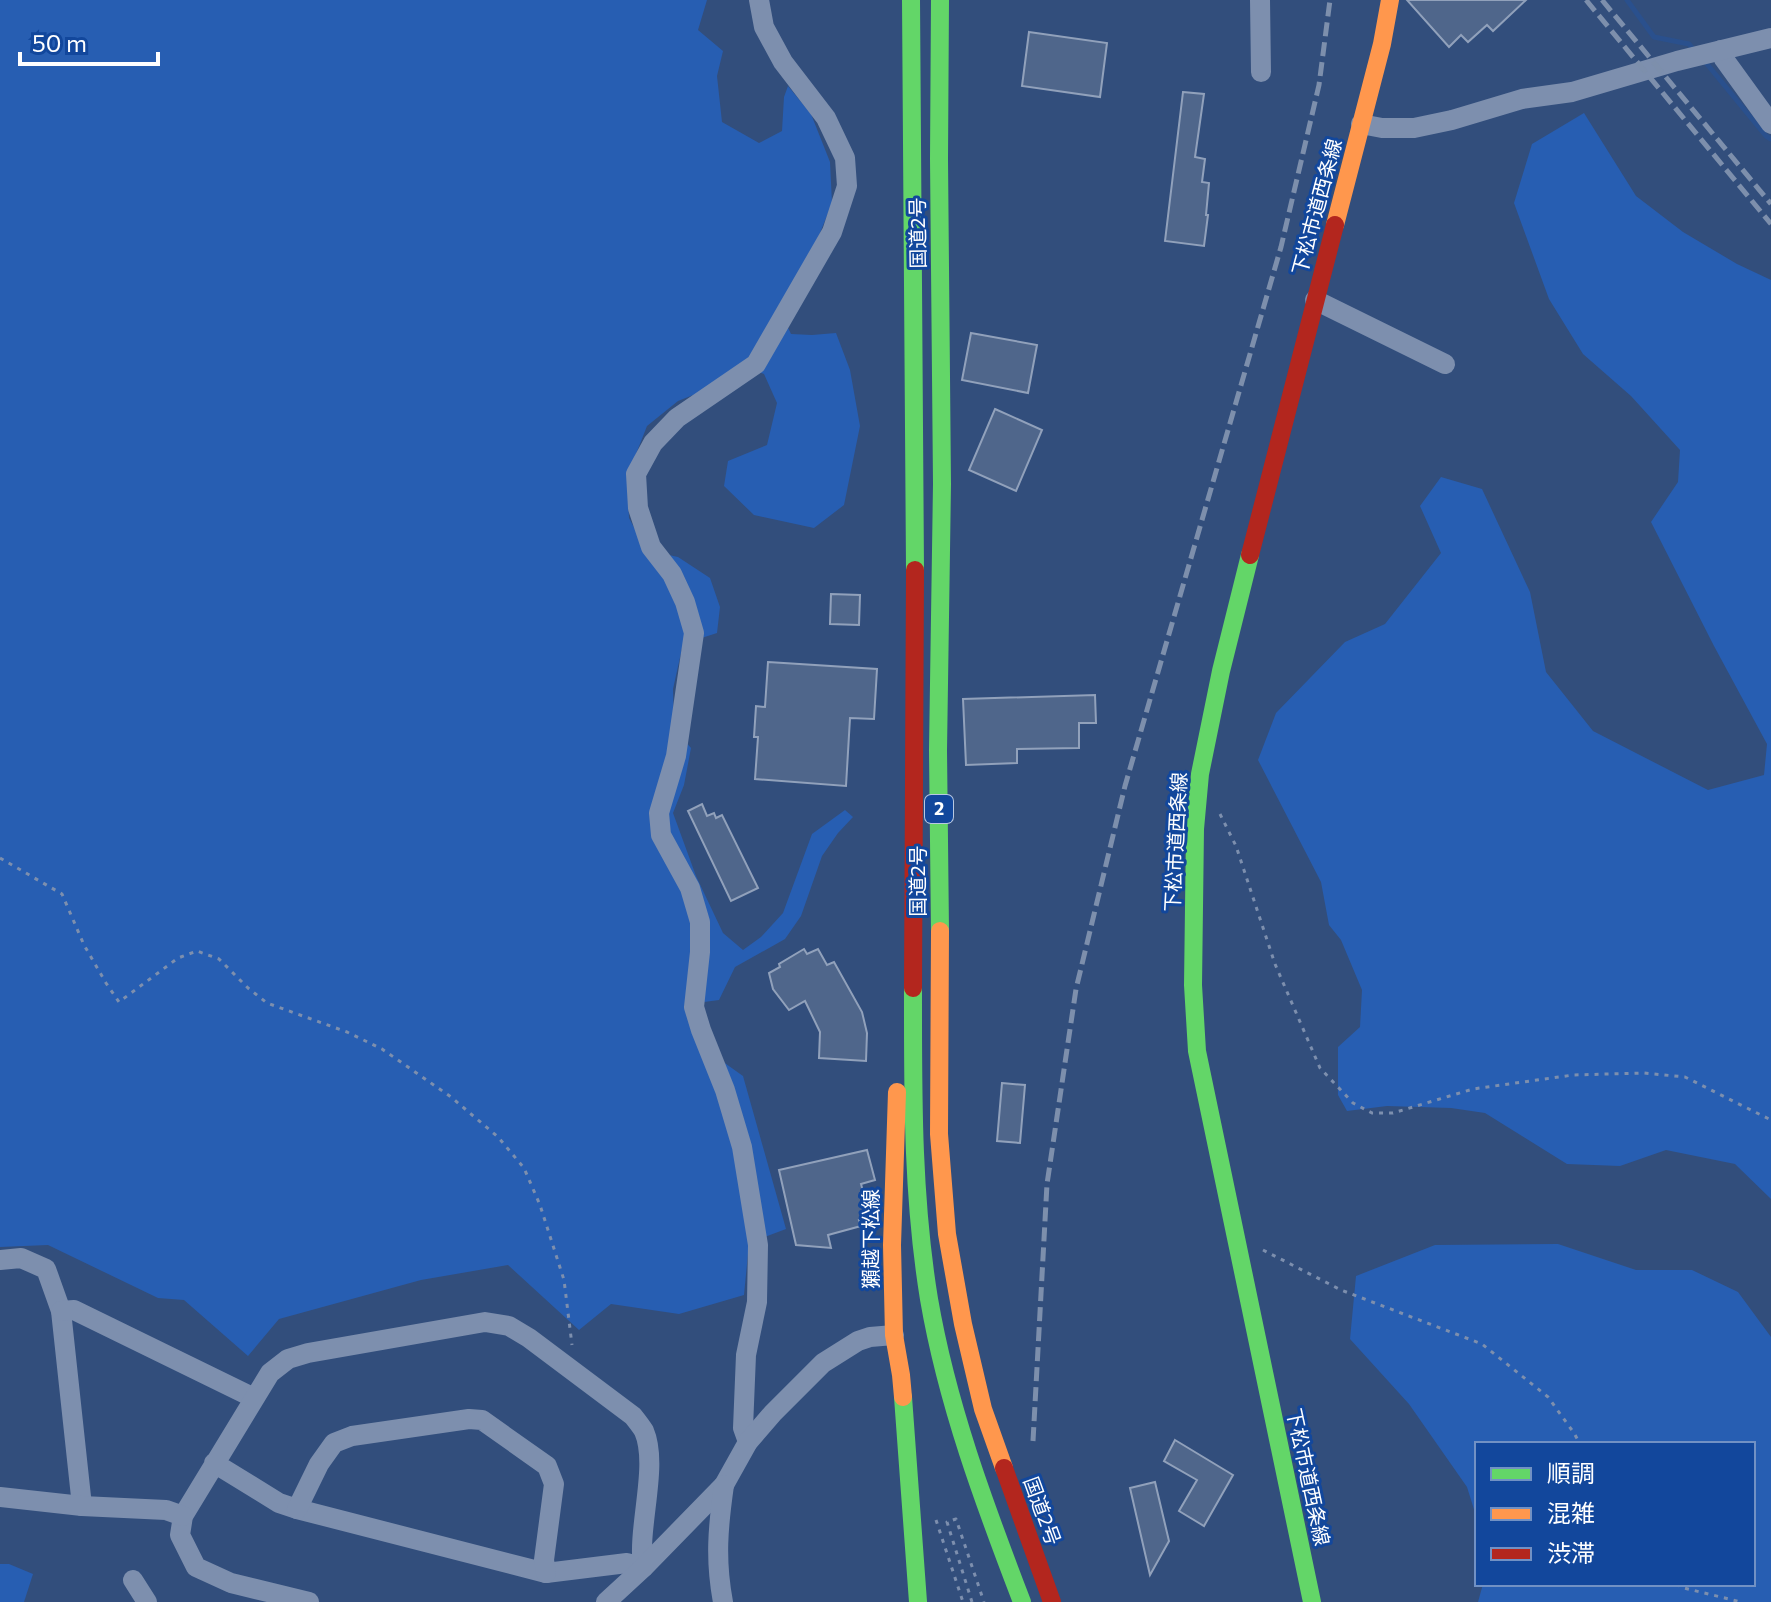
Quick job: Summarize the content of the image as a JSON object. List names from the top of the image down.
{
  "streets": {
    "main road": [
      "下松市道西条線",
      "国道2号",
      "2",
      "獺越下松線"
    ]
  },
  "crossings": [
    ["国道2号", "獺越下松線"]
  ],
  "legend": ["順調", "混雑", "渋滞"],
  "scale_bar": "50 m"
}
